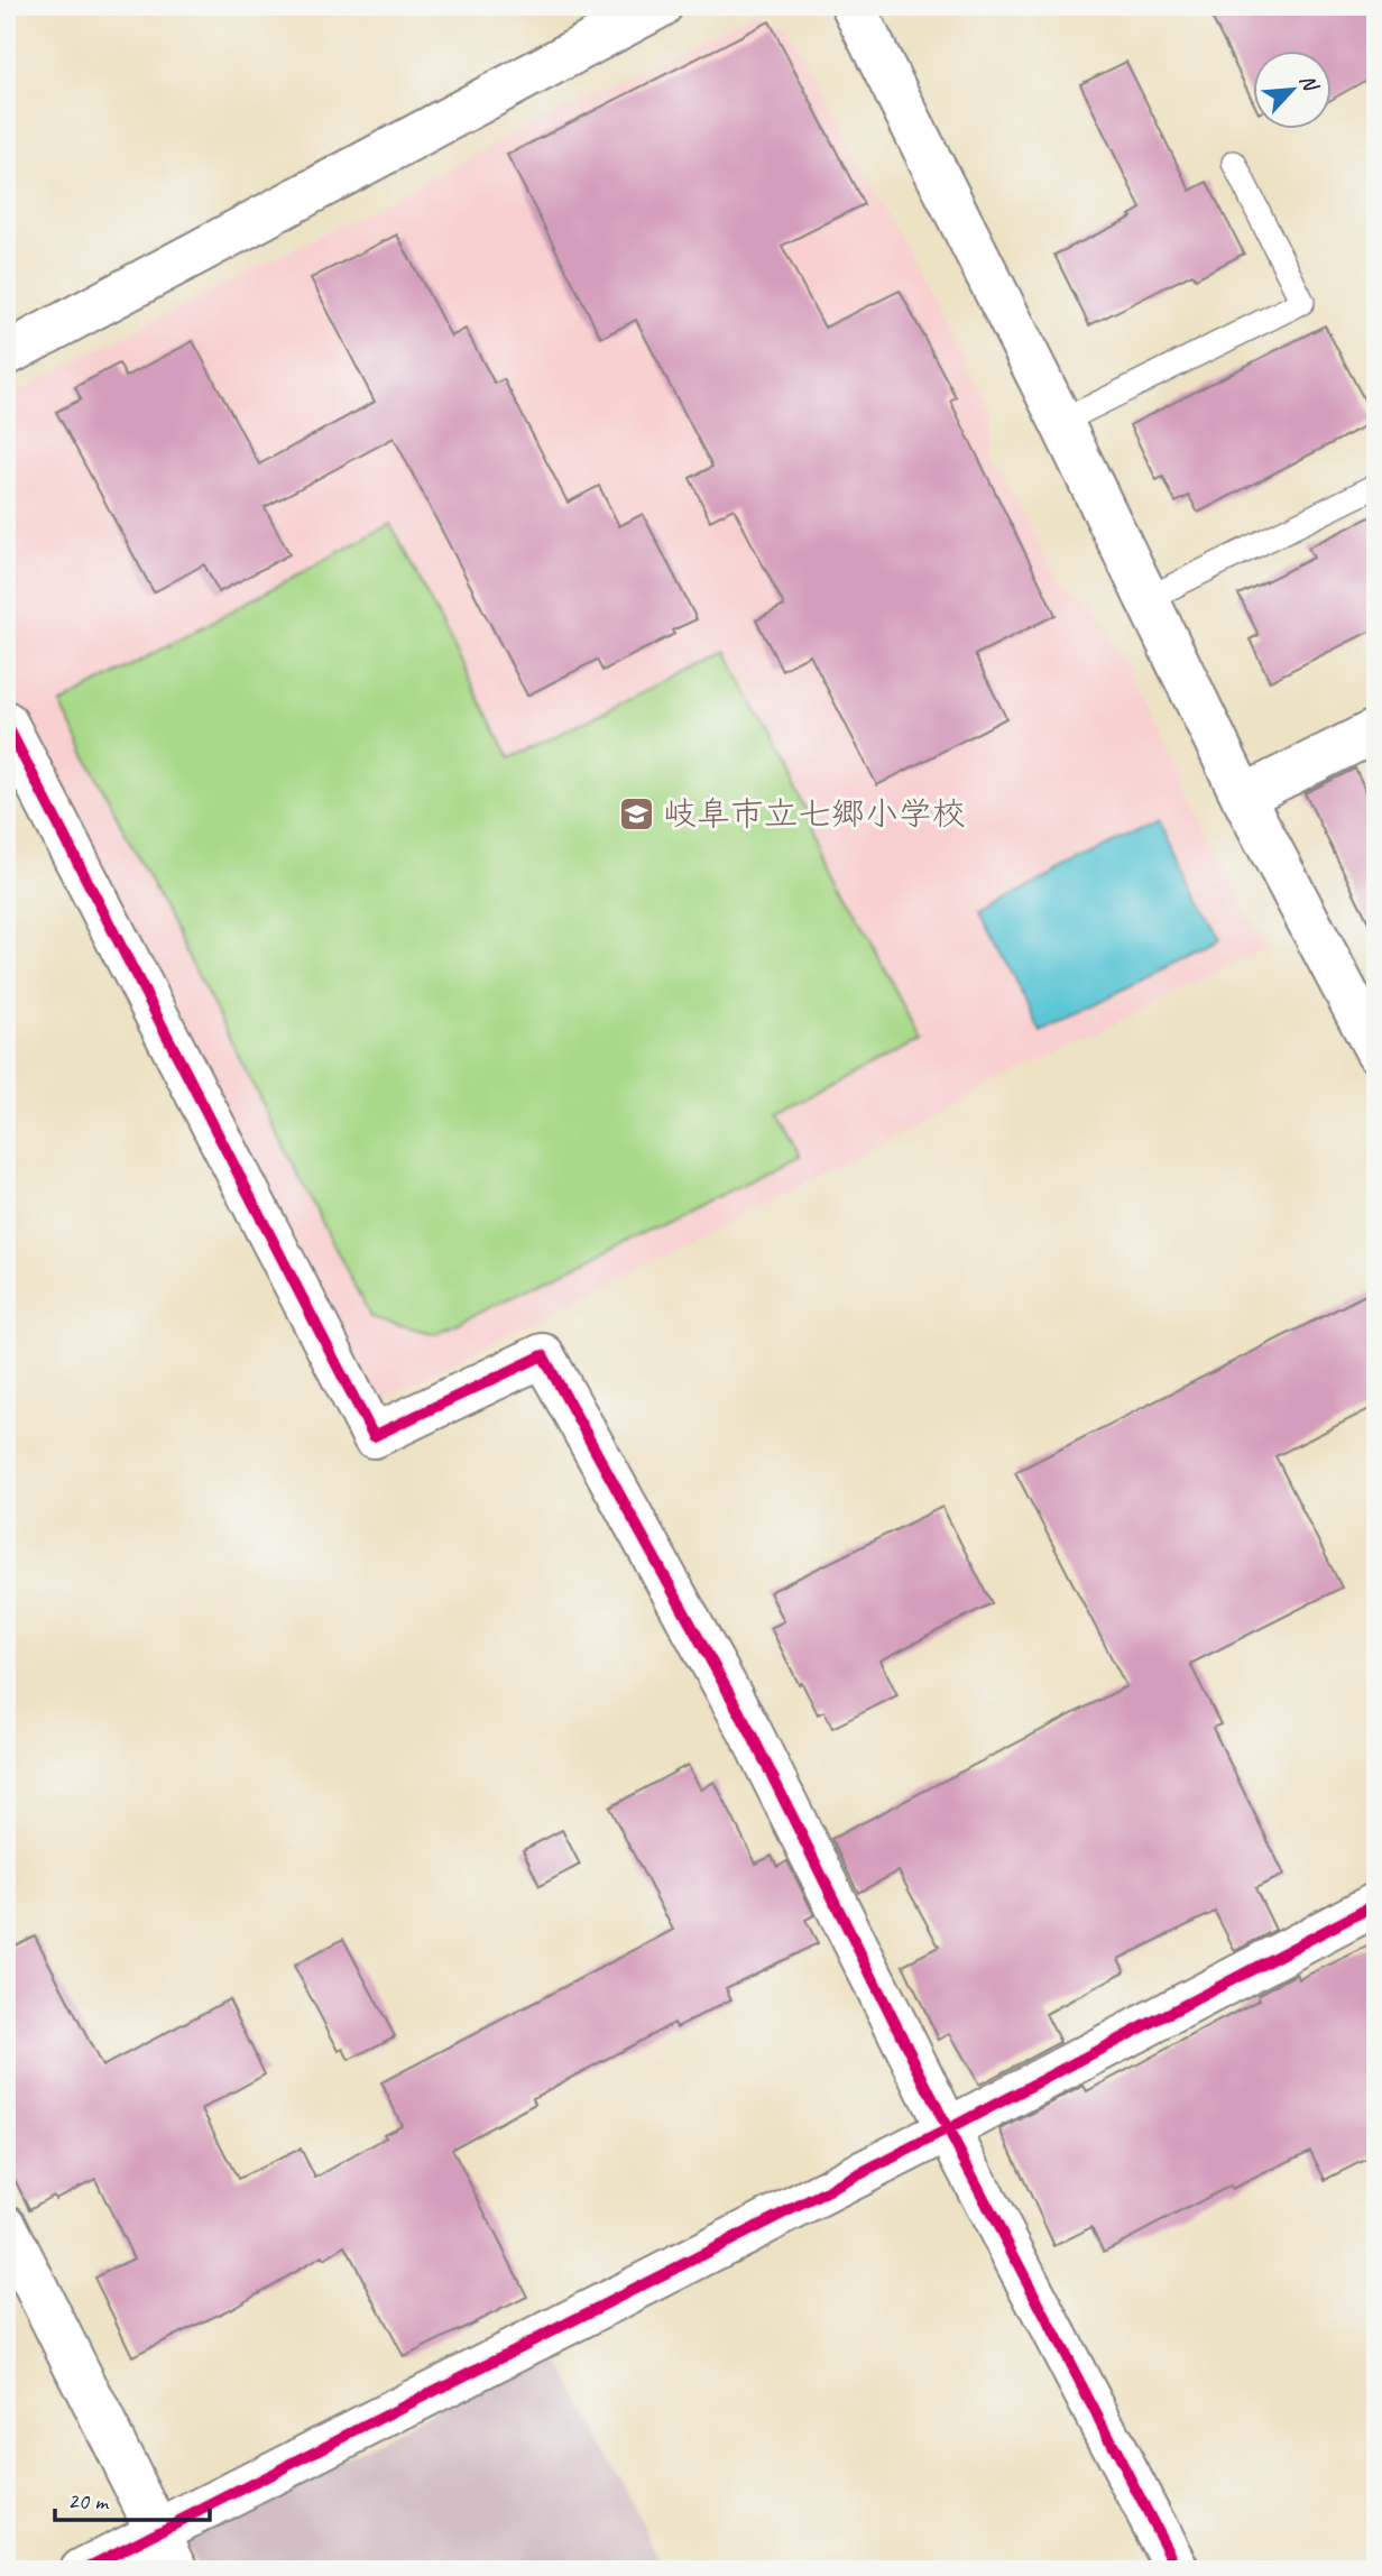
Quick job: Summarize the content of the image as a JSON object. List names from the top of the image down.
{
  "places": {
    "school or university": ["岐阜市立七郷小学校"]
  },
  "scale_bar": "20 m",
  "north": "top right"
}
